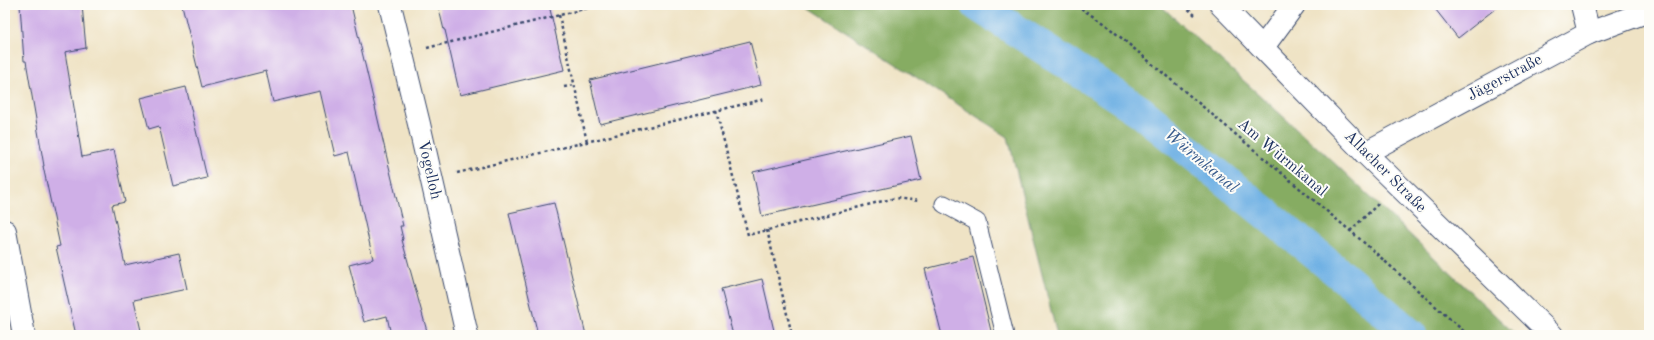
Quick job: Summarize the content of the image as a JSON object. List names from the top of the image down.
{
  "streets": {
    "street": ["Jägerstraße", "Vogelloh", "Allacher Straße"],
    "path": ["Am Würmkanal"]
  },
  "crossings": [
    ["Jägerstraße", "Allacher Straße"]
  ],
  "water": ["Würmkanal"]
}
